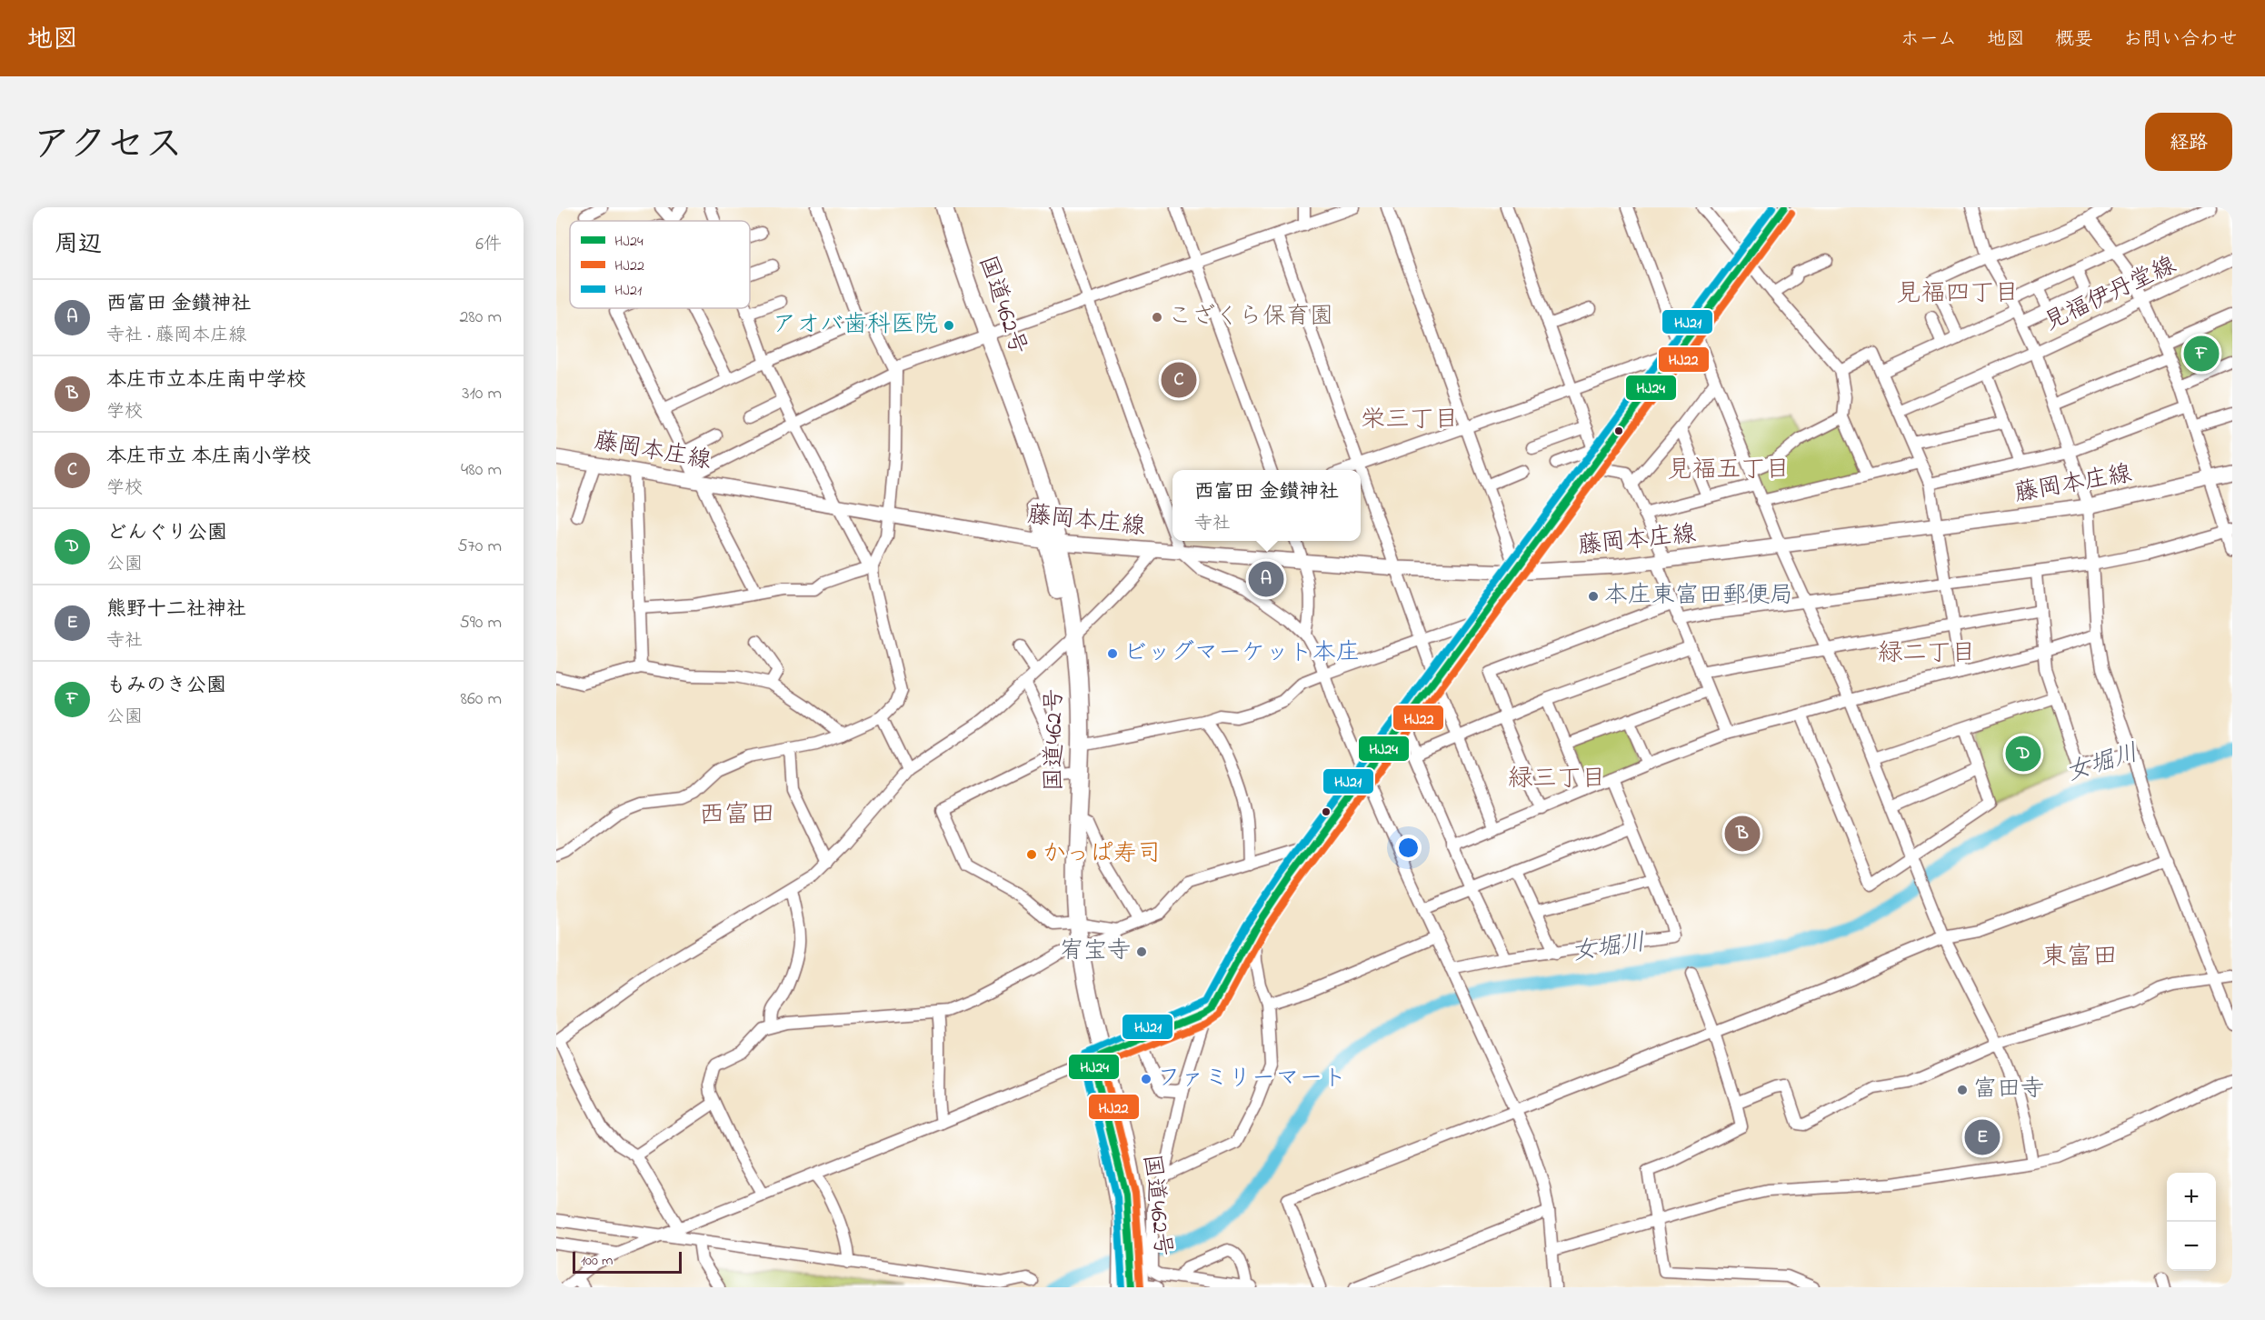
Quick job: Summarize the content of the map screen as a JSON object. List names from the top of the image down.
{
  "streets": {
    "highway": ["国道462号"],
    "main road": ["藤岡本庄線"],
    "street": ["見福伊丹堂線"]
  },
  "crossings": [
    ["見福伊丹堂線", "藤岡本庄線"],
    ["国道462号", "藤岡本庄線"]
  ],
  "districts": [
    "見福四丁目",
    "栄三丁目",
    "見福五丁目",
    "緑二丁目",
    "緑三丁目",
    "西富田",
    "東富田"
  ],
  "water": ["女堀川"],
  "places": [
    "こざくら保育園",
    "アオバ歯科医院",
    "本庄東富田郵便局",
    "ビッグマーケット本庄",
    "かっぱ寿司",
    "宥宝寺",
    "ファミリーマート",
    "富田寺"
  ],
  "lines": ["transit line HJ24", "transit line HJ21", "transit line HJ22"],
  "legend": ["HJ24", "HJ22", "HJ21"],
  "scale_bar": "100 m",
  "page": {
    "header": "地図",
    "nav": [
      "ホーム",
      "地図",
      "概要",
      "お問い合わせ"
    ],
    "title": "アクセス",
    "buttons": "経路",
    "heading": ["周辺", "6件"],
    "list": [
      {
        "mark": "A",
        "name": "西富田 金鑚神社",
        "note": "寺社 · 藤岡本庄線",
        "value": "280 m"
      },
      {
        "mark": "B",
        "name": "本庄市立本庄南中学校",
        "note": "学校",
        "value": "310 m"
      },
      {
        "mark": "C",
        "name": "本庄市立 本庄南小学校",
        "note": "学校",
        "value": "480 m"
      },
      {
        "mark": "D",
        "name": "どんぐり公園",
        "note": "公園",
        "value": "570 m"
      },
      {
        "mark": "E",
        "name": "熊野十二社神社",
        "note": "寺社",
        "value": "590 m"
      },
      {
        "mark": "F",
        "name": "もみのき公園",
        "note": "公園",
        "value": "860 m"
      }
    ],
    "pins": [
      "F",
      "C",
      "A",
      "D",
      "B",
      "E"
    ],
    "popup": ["西富田 金鑚神社", "寺社"],
    "map_buttons": ["+", "−"],
    "scale": "100 m"
  }
}
